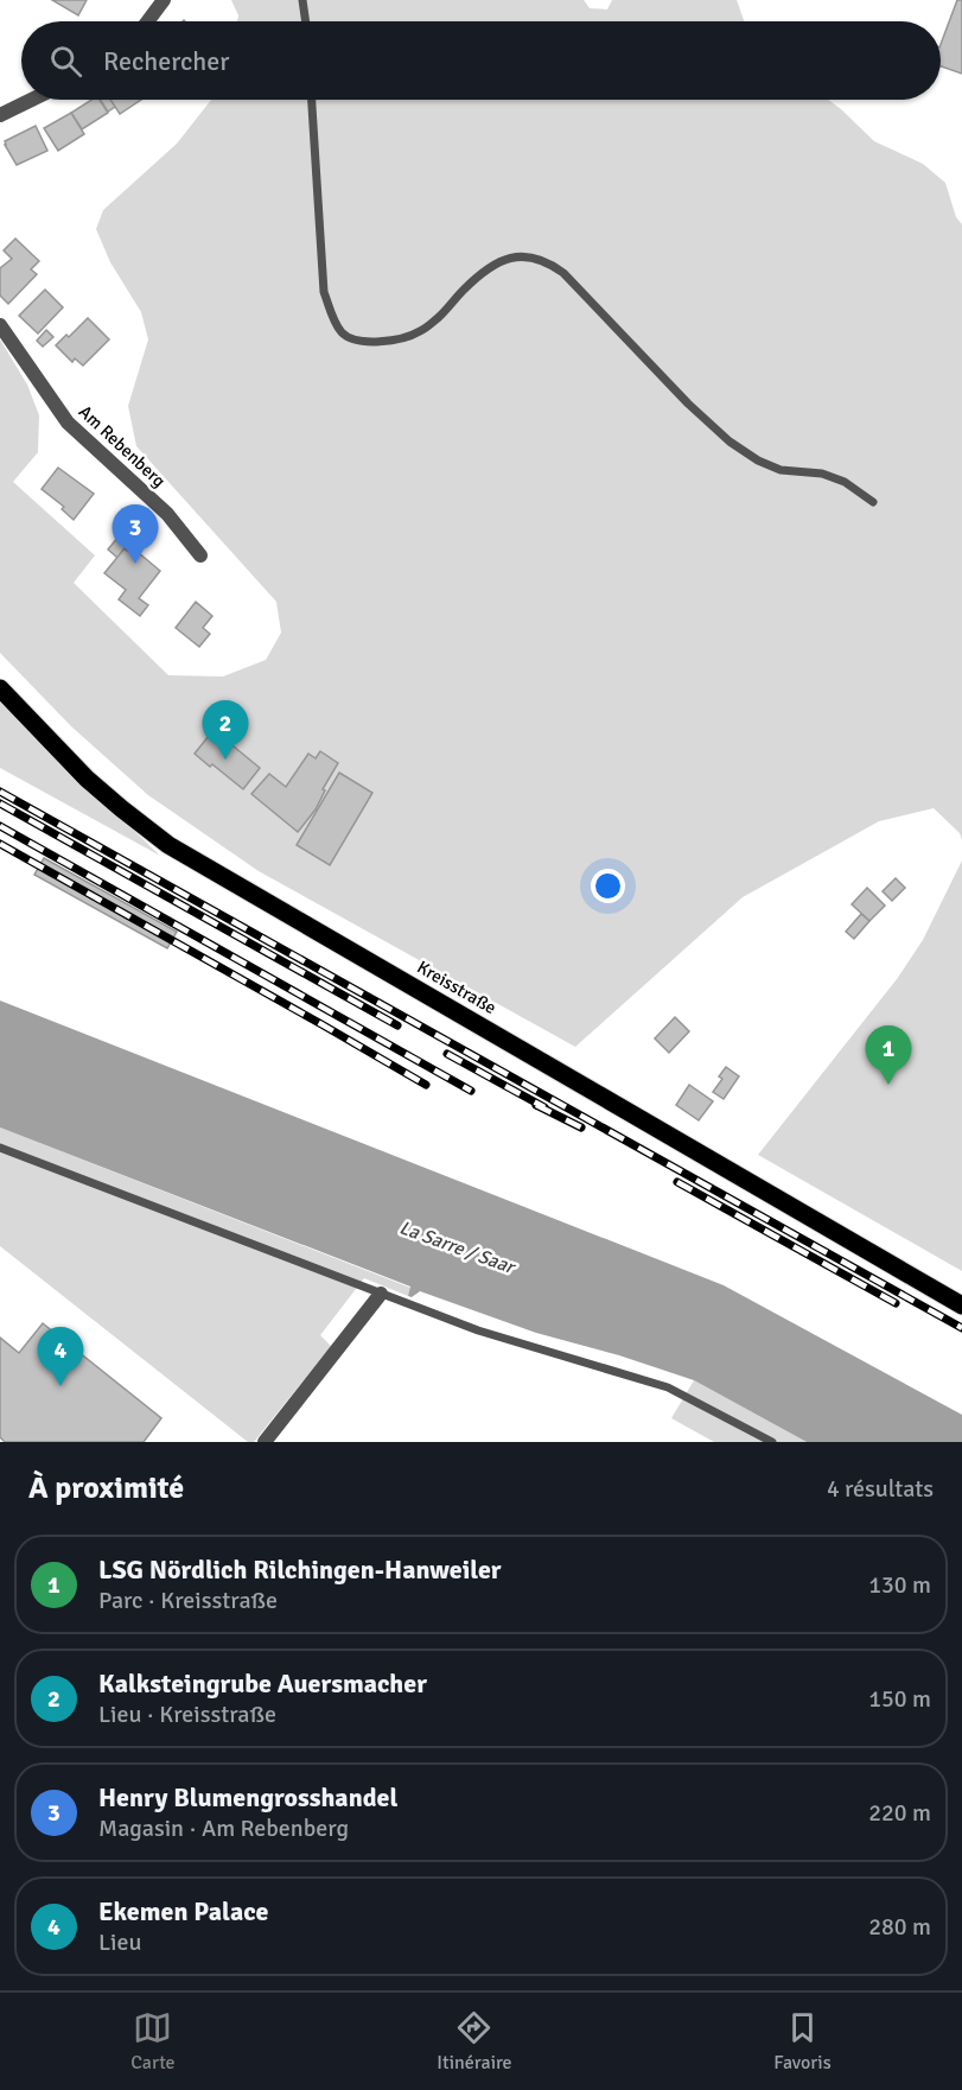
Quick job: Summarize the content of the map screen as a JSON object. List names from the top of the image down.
{
  "streets": {
    "main road": ["Kreisstraße"],
    "street": ["Am Rebenberg"]
  },
  "water": ["La Sarre / Saar"],
  "page": {
    "search": "Rechercher",
    "pins": [
      "3",
      "2",
      "1",
      "4"
    ],
    "heading": ["À proximité", "4 résultats"],
    "list": [
      {
        "mark": "1",
        "name": "LSG Nördlich Rilchingen-Hanweiler",
        "note": "Parc · Kreisstraße",
        "value": "130 m"
      },
      {
        "mark": "2",
        "name": "Kalksteingrube Auersmacher",
        "note": "Lieu · Kreisstraße",
        "value": "150 m"
      },
      {
        "mark": "3",
        "name": "Henry Blumengrosshandel",
        "note": "Magasin · Am Rebenberg",
        "value": "220 m"
      },
      {
        "mark": "4",
        "name": "Ekemen Palace",
        "note": "Lieu",
        "value": "280 m"
      }
    ],
    "nav": ["Carte", "Itinéraire", "Favoris"]
  }
}
